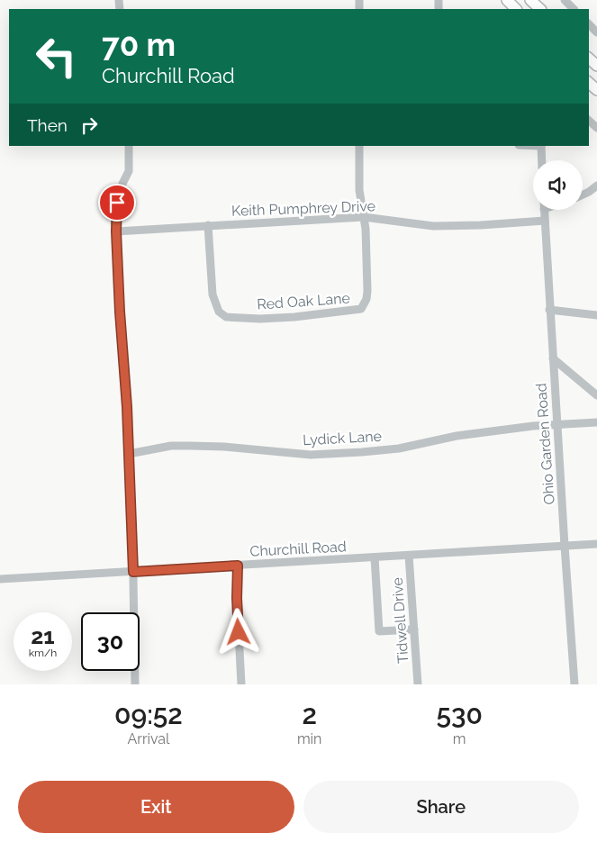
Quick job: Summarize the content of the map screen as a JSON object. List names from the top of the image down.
{
  "streets": {
    "street": [
      "Keith Pumphrey Drive",
      "Red Oak Lane",
      "Lydick Lane",
      "Ohio Garden Road",
      "Churchill Road",
      "Tidwell Drive"
    ]
  },
  "crossings": [
    ["Keith Pumphrey Drive", "Red Oak Lane"],
    ["Keith Pumphrey Drive", "Ohio Garden Road"],
    ["Lydick Lane", "Ohio Garden Road"],
    ["Ohio Garden Road", "Churchill Road"],
    ["Churchill Road", "Tidwell Drive"]
  ],
  "page": {
    "turn": ["70 m", "Churchill Road"],
    "then": "Then",
    "speed": "21 km/h",
    "limit": "30",
    "eta": [
      "09:52",
      "Arrival",
      "2",
      "min",
      "530",
      "m"
    ],
    "buttons": ["Exit", "Share"]
  }
}
